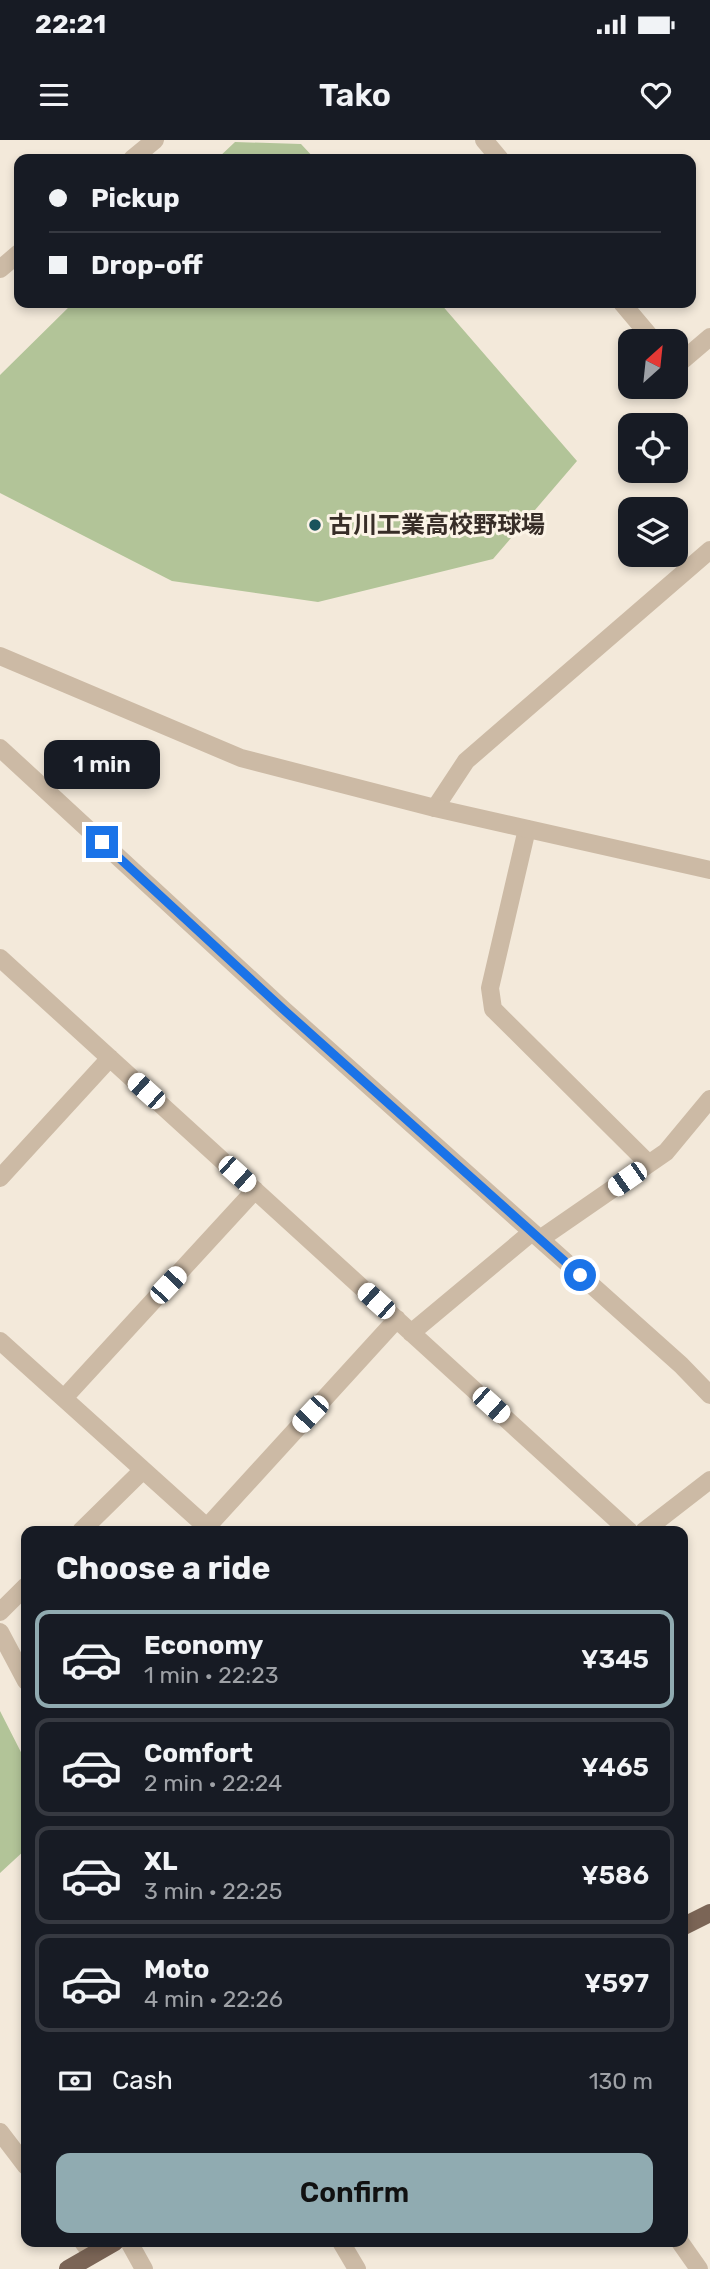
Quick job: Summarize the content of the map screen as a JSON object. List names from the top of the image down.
{
  "places": ["古川工業高校野球場"],
  "north": "top right",
  "page": {
    "status": "22:21",
    "header": "Tako",
    "banner": ["Pickup", "Drop-off"],
    "bubble": "1 min",
    "heading": "Choose a ride",
    "list": [
      {
        "name": "Economy",
        "note": "1 min · 22:23",
        "value": "¥345"
      },
      {
        "name": "Comfort",
        "note": "2 min · 22:24",
        "value": "¥465"
      },
      {
        "name": "XL",
        "note": "3 min · 22:25",
        "value": "¥586"
      },
      {
        "name": "Moto",
        "note": "4 min · 22:26",
        "value": "¥597"
      }
    ],
    "pay": ["Cash", "130 m"],
    "buttons": "Confirm"
  }
}
